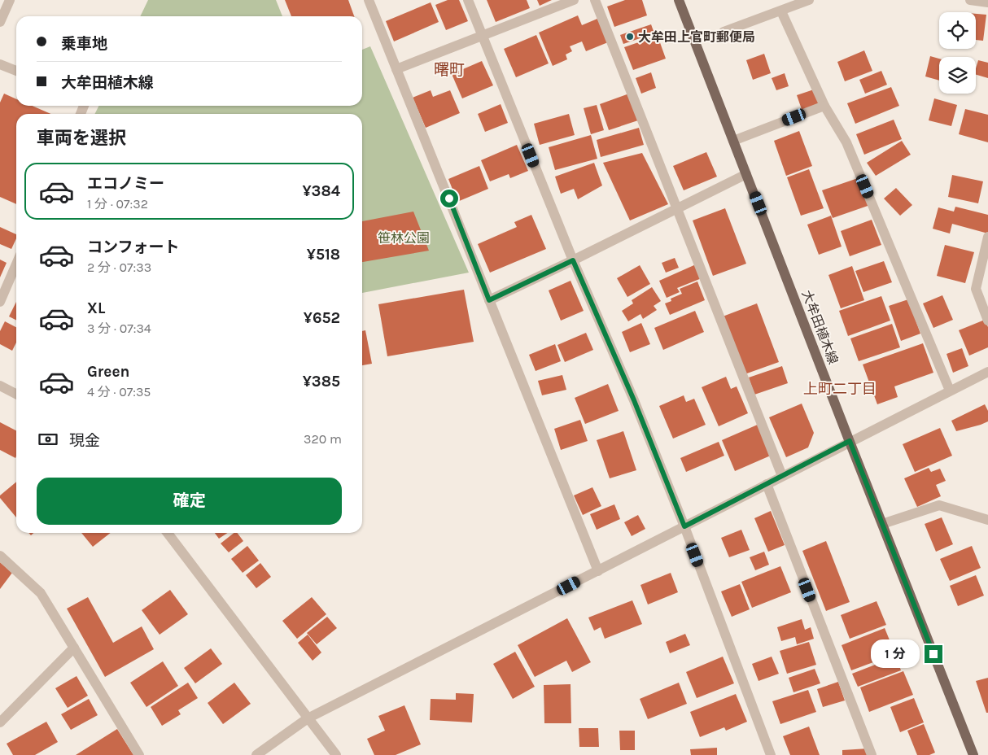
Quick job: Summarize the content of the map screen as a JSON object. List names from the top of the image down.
{
  "streets": {
    "main road": ["大牟田植木線"]
  },
  "districts": ["曙町", "上町二丁目"],
  "parks": ["笹林公園"],
  "places": ["大牟田上官町郵便局"],
  "page": {
    "banner": ["乗車地", "大牟田植木線"],
    "heading": "車両を選択",
    "list": [
      {
        "name": "エコノミー",
        "note": "1 分 · 07:32",
        "value": "¥384"
      },
      {
        "name": "コンフォート",
        "note": "2 分 · 07:33",
        "value": "¥518"
      },
      {
        "name": "XL",
        "note": "3 分 · 07:34",
        "value": "¥652"
      },
      {
        "name": "Green",
        "note": "4 分 · 07:35",
        "value": "¥385"
      }
    ],
    "pay": ["現金", "320 m"],
    "buttons": "確定",
    "bubble": "1 分"
  }
}
